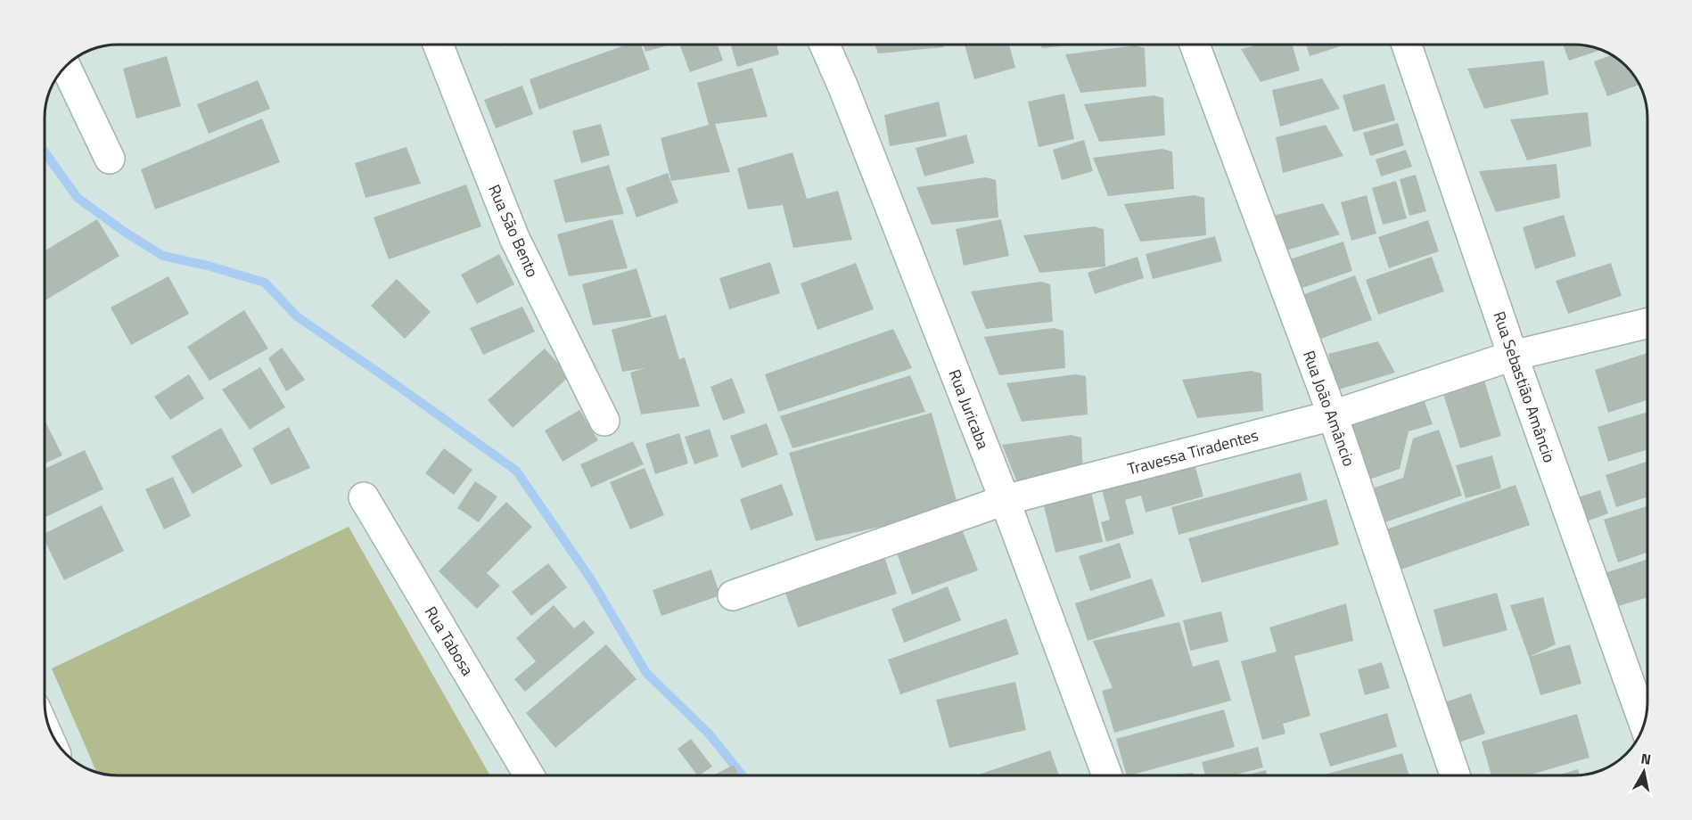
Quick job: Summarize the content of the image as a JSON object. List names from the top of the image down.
{
  "streets": {
    "street": [
      "Rua São Bento",
      "Rua Sebastião Amâncio",
      "Rua João Amâncio",
      "Rua Juricaba",
      "Travessa Tiradentes",
      "Rua Tabosa"
    ]
  },
  "crossings": [
    ["Rua Sebastião Amâncio", "Travessa Tiradentes"],
    ["Rua João Amâncio", "Travessa Tiradentes"],
    ["Rua Juricaba", "Travessa Tiradentes"]
  ],
  "north": "top"
}
